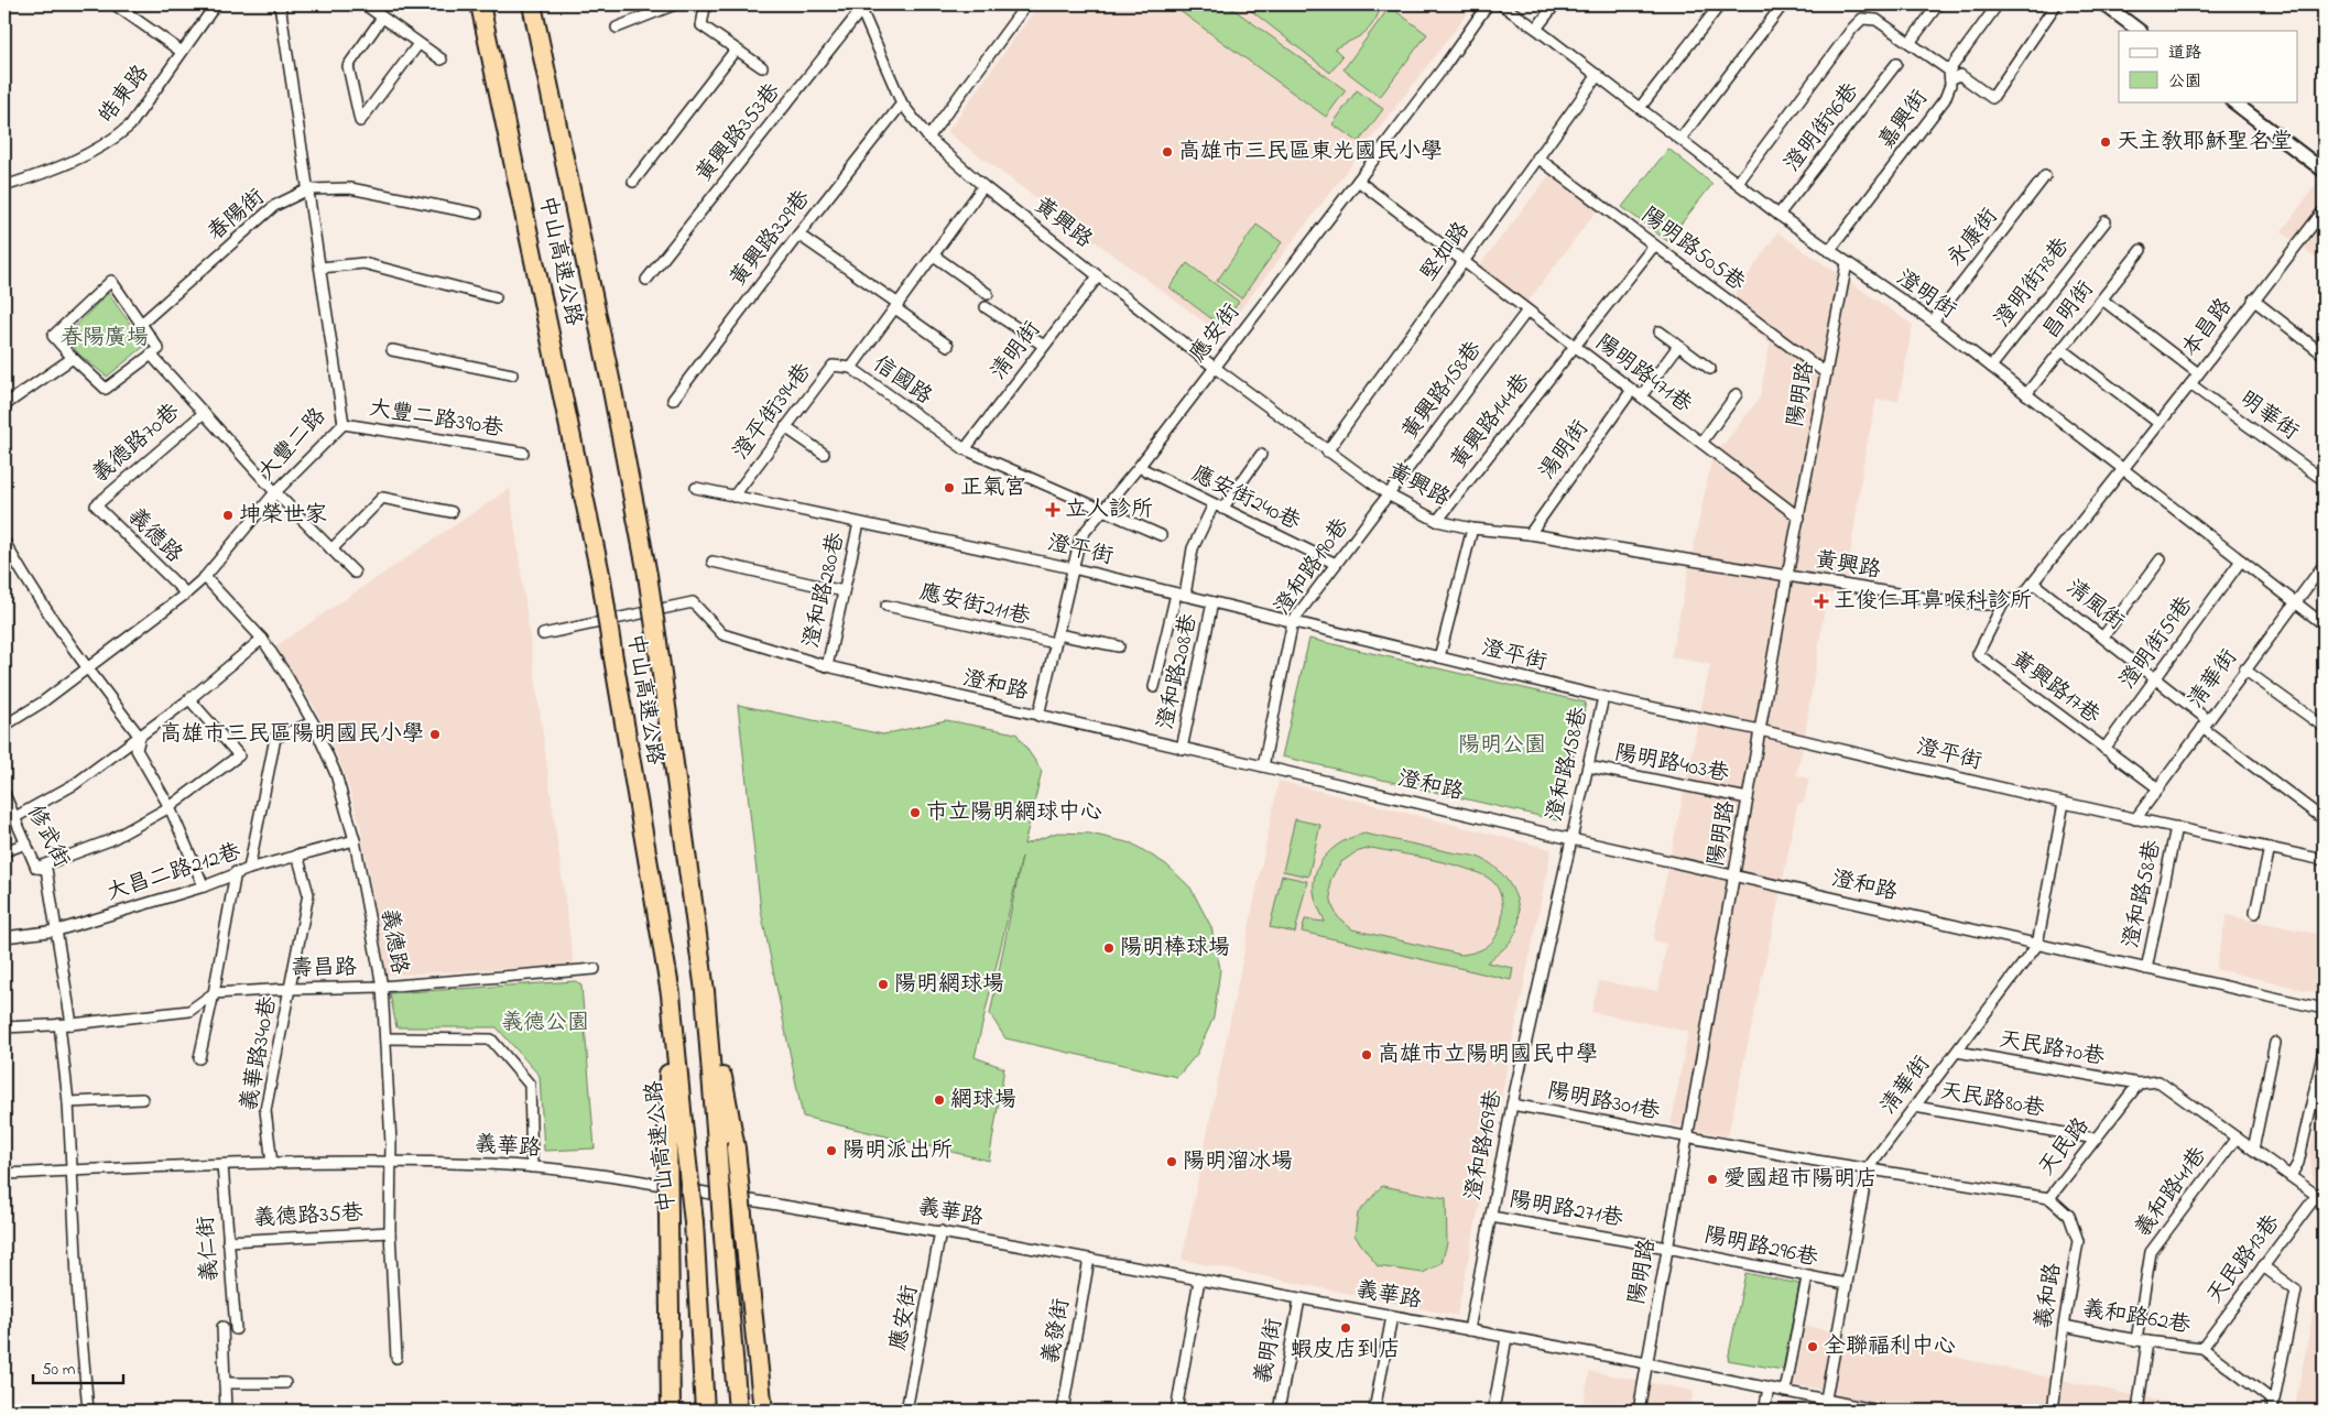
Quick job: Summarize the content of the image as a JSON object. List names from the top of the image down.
{
  "streets": {
    "highway": ["中山高速公路"],
    "street": [
      "皓東路",
      "嘉興街",
      "澄明街96巷",
      "黃興路353巷",
      "春陽街",
      "黃興路",
      "永康街",
      "黃興路329巷",
      "陽明路505巷",
      "堅如路",
      "澄明街78巷",
      "澄明街",
      "昌明街",
      "本昌路",
      "應安街",
      "清明街",
      "陽明路471巷",
      "信國路",
      "黃興路158巷",
      "陽明路",
      "澄平街394巷",
      "明華街",
      "大豐二路390巷",
      "黃興路144巷",
      "義德路70巷",
      "大豐二路",
      "湯明街",
      "應安街240巷",
      "義德路",
      "澄平街",
      "澄和路190巷",
      "澄和路280巷",
      "應安街211巷",
      "清風街",
      "澄明街59巷",
      "澄和路208巷",
      "清華街",
      "澄和路",
      "黃興路17巷",
      "澄和路158巷",
      "陽明路403巷",
      "修武街",
      "大昌二路212巷",
      "澄和路58巷",
      "壽昌路",
      "天民路70巷",
      "義華路340巷",
      "天民路80巷",
      "陽明路301巷",
      "澄和路169巷",
      "義華路",
      "天民路",
      "義和路41巷",
      "陽明路271巷",
      "義德路35巷",
      "陽明路296巷",
      "義仁街",
      "天民路13巷",
      "義和路",
      "義和路62巷",
      "義發街",
      "義明街"
    ]
  },
  "crossings": [
    ["嘉興街", "澄明街"],
    ["澄明街96巷", "澄明街"],
    ["黃興路353巷", "黃興路"],
    ["春陽街", "大豐二路"],
    ["黃興路", "黃興路329巷"],
    ["黃興路", "堅如路"],
    ["黃興路", "澄明街"],
    ["黃興路", "本昌路"],
    ["黃興路", "應安街"],
    ["黃興路", "清明街"],
    ["黃興路", "信國路"],
    ["黃興路", "黃興路158巷"],
    ["黃興路", "陽明路"],
    ["黃興路", "黃興路144巷"],
    ["黃興路", "湯明街"],
    ["黃興路", "澄和路190巷"],
    ["黃興路", "清風街"],
    ["黃興路", "黃興路17巷"],
    ["永康街", "澄明街"],
    ["陽明路505巷", "堅如路"],
    ["陽明路505巷", "陽明路"],
    ["陽明路505巷", "黃興路144巷"],
    ["堅如路", "澄明街"],
    ["堅如路", "陽明路471巷"],
    ["澄明街78巷", "澄明街"],
    ["澄明街", "昌明街"],
    ["澄明街", "本昌路"],
    ["澄明街", "陽明路"],
    ["澄明街", "澄明街59巷"],
    ["澄明街", "清華街"],
    ["本昌路", "明華街"],
    ["應安街", "陽明路471巷"],
    ["應安街", "信國路"],
    ["應安街", "應安街240巷"],
    ["應安街", "澄平街"],
    ["應安街", "應安街211巷"],
    ["應安街", "澄和路"],
    ["應安街", "義華路"],
    ["清明街", "信國路"],
    ["陽明路471巷", "黃興路158巷"],
    ["陽明路471巷", "陽明路"],
    ["陽明路471巷", "黃興路144巷"],
    ["陽明路471巷", "湯明街"],
    ["信國路", "澄平街394巷"],
    ["黃興路158巷", "澄和路190巷"],
    ["陽明路", "澄平街"],
    ["陽明路", "澄和路"],
    ["陽明路", "陽明路403巷"],
    ["陽明路", "陽明路301巷"],
    ["陽明路", "義華路"],
    ["陽明路", "天民路"],
    ["陽明路", "陽明路271巷"],
    ["陽明路", "陽明路296巷"],
    ["澄平街394巷", "澄平街"],
    ["大豐二路390巷", "大豐二路"],
    ["義德路70巷", "義德路"],
    ["大豐二路", "義德路"],
    ["應安街240巷", "澄和路190巷"],
    ["義德路", "大昌二路212巷"],
    ["義德路", "壽昌路"],
    ["義德路", "義華路"],
    ["義德路", "義德路35巷"],
    ["澄平街", "澄和路190巷"],
    ["澄平街", "澄和路280巷"],
    ["澄平街", "澄和路208巷"],
    ["澄平街", "清華街"],
    ["澄平街", "澄和路158巷"],
    ["澄平街", "澄和路58巷"],
    ["澄和路190巷", "澄和路"],
    ["澄和路280巷", "澄和路"],
    ["清風街", "澄明街59巷"],
    ["清風街", "清華街"],
    ["澄明街59巷", "黃興路17巷"],
    ["澄和路208巷", "澄和路"],
    ["清華街", "澄和路"],
    ["清華街", "黃興路17巷"],
    ["清華街", "天民路70巷"],
    ["清華街", "天民路80巷"],
    ["清華街", "義華路"],
    ["清華街", "天民路"],
    ["清華街", "陽明路296巷"],
    ["澄和路", "澄和路158巷"],
    ["澄和路", "澄和路58巷"],
    ["澄和路", "澄和路169巷"],
    ["澄和路158巷", "陽明路403巷"],
    ["澄和路158巷", "澄和路169巷"],
    ["修武街", "大昌二路212巷"],
    ["大昌二路212巷", "義華路340巷"],
    ["壽昌路", "義華路340巷"],
    ["天民路70巷", "天民路"],
    ["義華路340巷", "義華路"],
    ["天民路80巷", "天民路"],
    ["陽明路301巷", "澄和路169巷"],
    ["陽明路301巷", "天民路"],
    ["澄和路169巷", "義華路"],
    ["澄和路169巷", "陽明路271巷"],
    ["義華路", "義仁街"],
    ["義華路", "義發街"],
    ["義華路", "義明街"],
    ["天民路", "義和路"],
    ["義和路41巷", "義和路62巷"],
    ["陽明路271巷", "陽明路296巷"],
    ["義德路35巷", "義仁街"],
    ["天民路13巷", "義和路62巷"],
    ["義和路", "義和路62巷"]
  ],
  "parks": ["春陽廣場", "陽明公園", "義德公園"],
  "places": {
    "other": [
      "天主教耶穌聖名堂",
      "高雄市三民區東光國民小學",
      "正氣宮",
      "坤榮世家",
      "高雄市三民區陽明國民小學",
      "市立陽明網球中心",
      "陽明棒球場",
      "陽明網球場",
      "高雄市立陽明國民中學",
      "網球場",
      "陽明派出所",
      "陽明溜冰場",
      "愛國超市陽明店",
      "蝦皮店到店",
      "全聯福利中心"
    ],
    "health": ["立人診所", "王俊仁耳鼻喉科診所"]
  },
  "legend": ["道路", "公園"],
  "scale_bar": "50 m"
}
